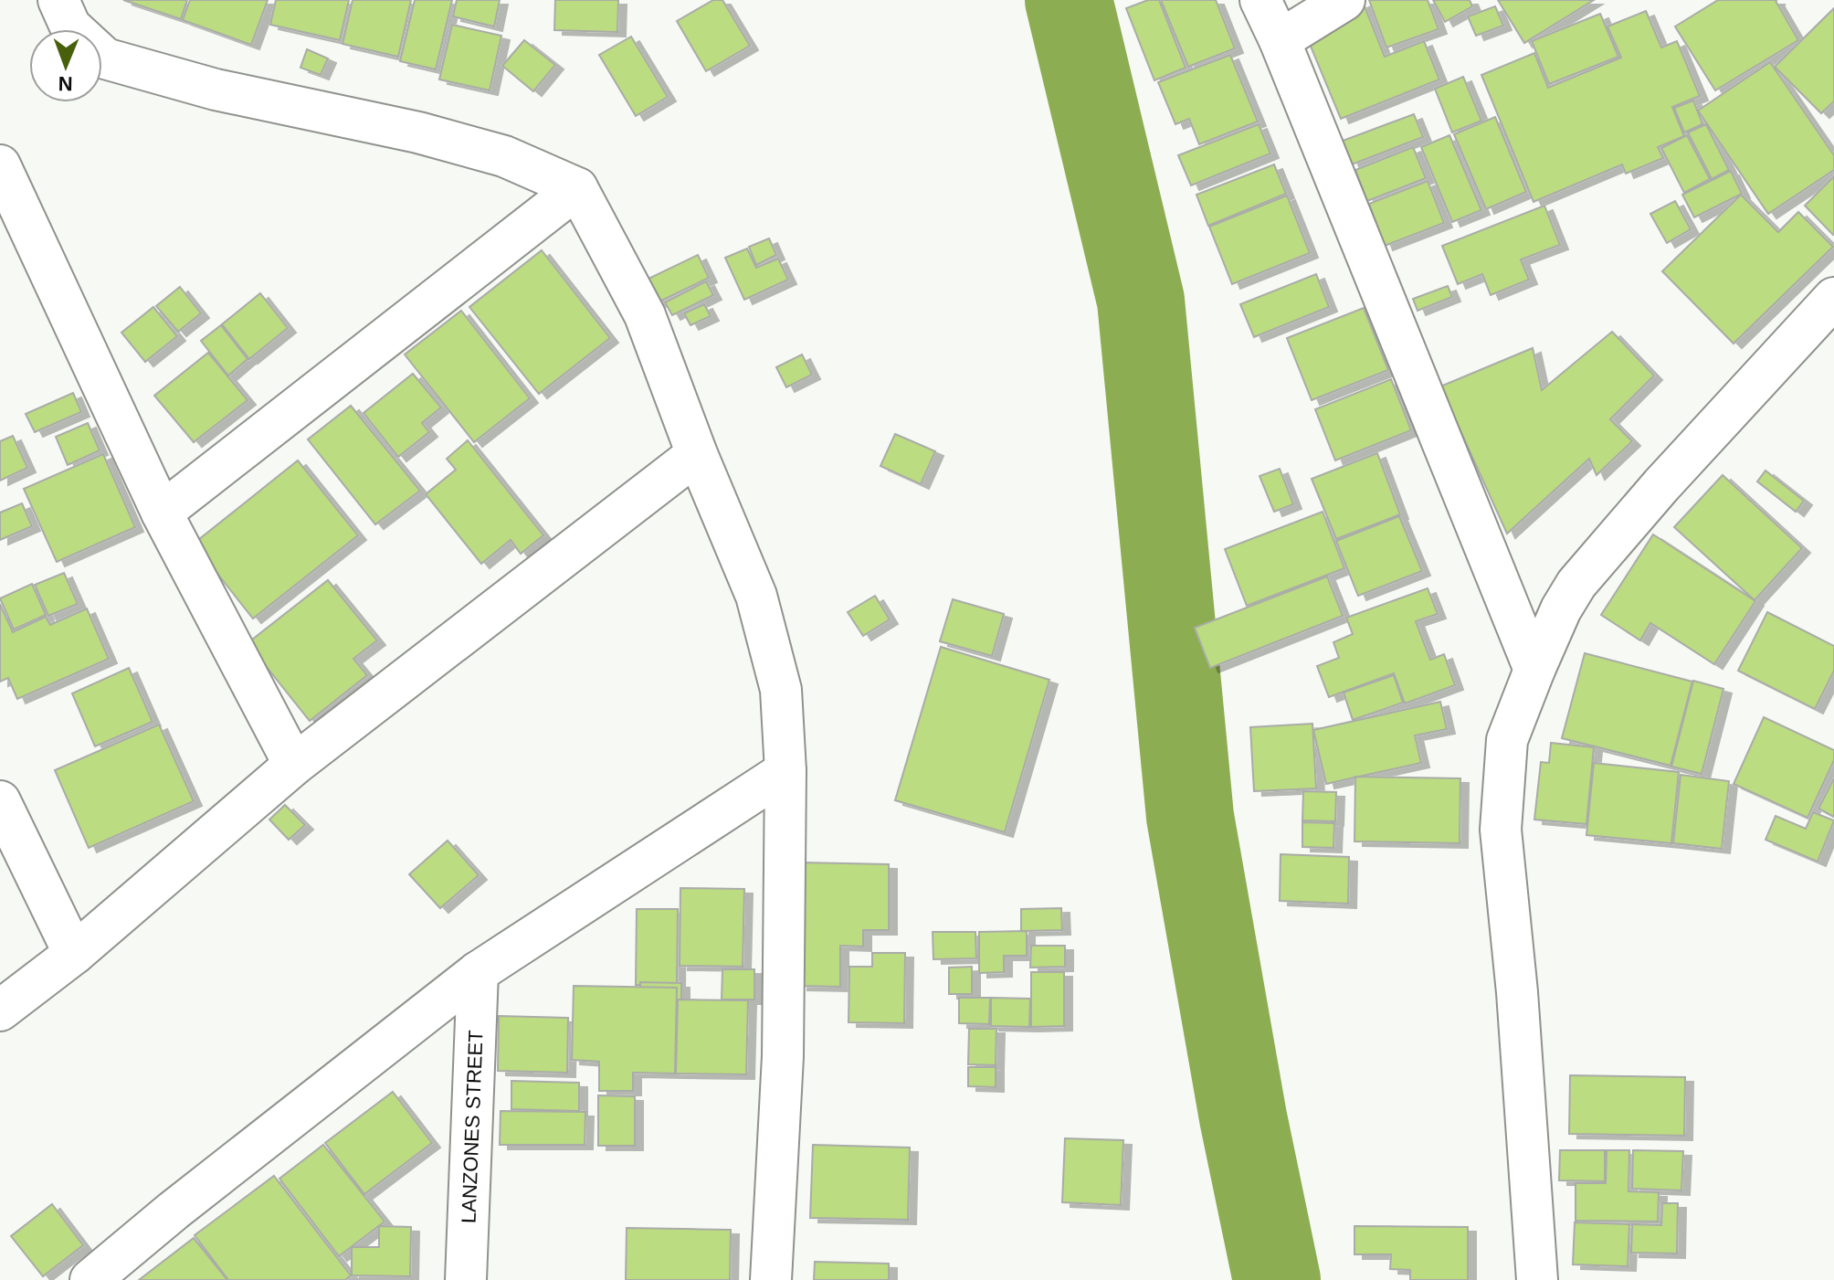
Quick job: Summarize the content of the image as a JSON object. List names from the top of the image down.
{
  "streets": {
    "street": ["LANZONES STREET"]
  },
  "north": "bottom"
}
